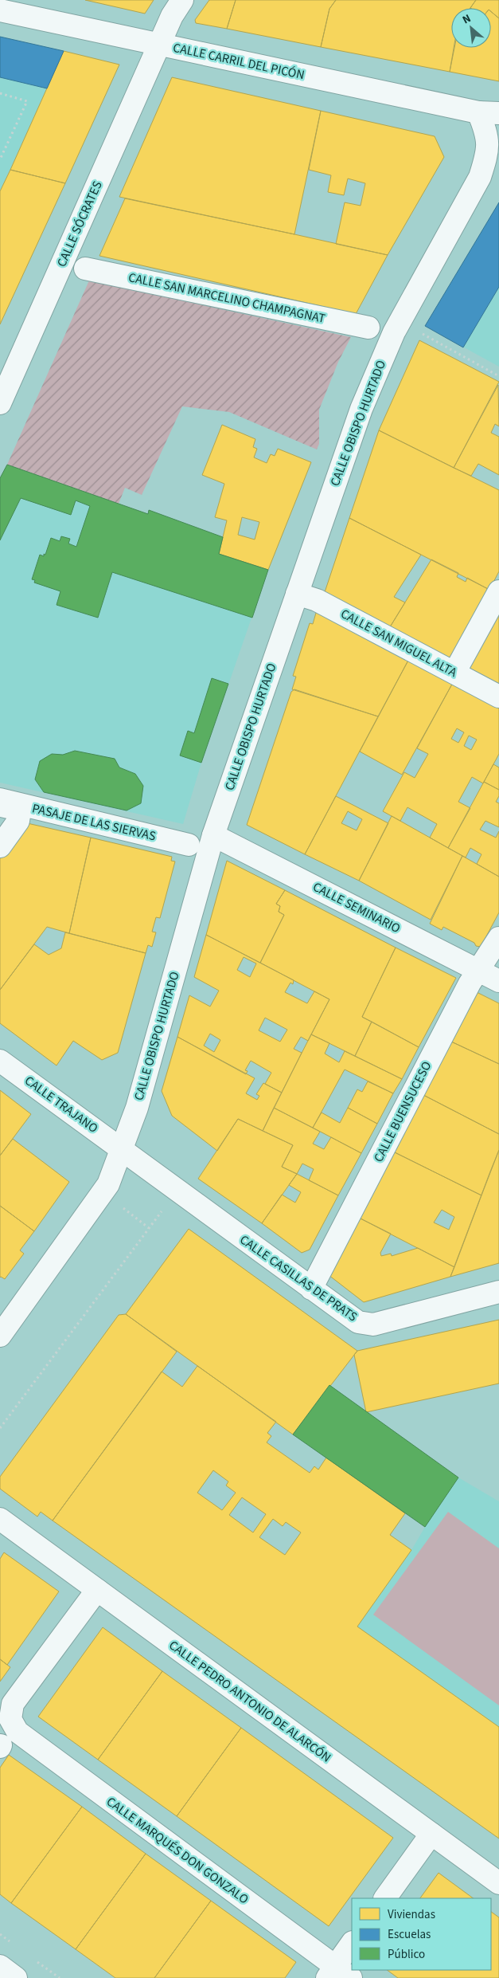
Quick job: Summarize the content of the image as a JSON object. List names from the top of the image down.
{
  "streets": {
    "street": [
      "CALLE CARRIL DEL PICÓN",
      "CALLE SÓCRATES",
      "CALLE SAN MARCELINO CHAMPAGNAT",
      "CALLE OBISPO HURTADO",
      "CALLE SAN MIGUEL ALTA",
      "PASAJE DE LAS SIERVAS",
      "CALLE SEMINARIO",
      "CALLE TRAJANO",
      "CALLE BUENSUCESO",
      "CALLE CASILLAS DE PRATS",
      "CALLE PEDRO ANTONIO DE ALARCÓN",
      "CALLE MARQUÉS DON GONZALO"
    ]
  },
  "crossings": [
    ["CALLE CARRIL DEL PICÓN", "CALLE SÓCRATES"],
    ["CALLE CARRIL DEL PICÓN", "CALLE OBISPO HURTADO"],
    ["CALLE OBISPO HURTADO", "CALLE SAN MIGUEL ALTA"],
    ["CALLE OBISPO HURTADO", "CALLE SEMINARIO"],
    ["CALLE OBISPO HURTADO", "CALLE TRAJANO"],
    ["CALLE OBISPO HURTADO", "CALLE CASILLAS DE PRATS"],
    ["CALLE SEMINARIO", "CALLE BUENSUCESO"],
    ["CALLE TRAJANO", "CALLE CASILLAS DE PRATS"],
    ["CALLE BUENSUCESO", "CALLE CASILLAS DE PRATS"],
    ["CALLE PEDRO ANTONIO DE ALARCÓN", "CALLE MARQUÉS DON GONZALO"]
  ],
  "legend": ["Viviendas", "Escuelas", "Público"],
  "north": "top left"
}
